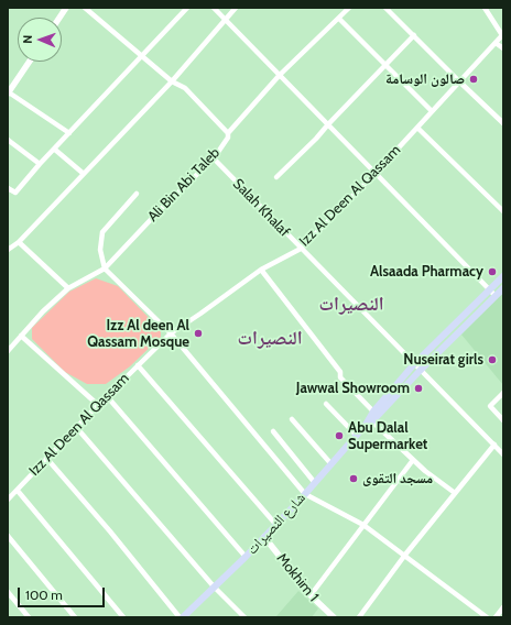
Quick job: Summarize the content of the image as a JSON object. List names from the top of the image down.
{
  "streets": {
    "main road": ["شارع النصيرات"],
    "street": [
      "Ali Bin Abi Taleb",
      "Izz Al Deen Al Qassam",
      "Salah Khalaf",
      "Mokhim 1"
    ]
  },
  "crossings": [
    ["Ali Bin Abi Taleb", "Salah Khalaf"],
    ["Izz Al Deen Al Qassam", "Salah Khalaf"],
    ["Salah Khalaf", "شارع النصيرات"],
    ["شارع النصيرات", "Mokhim 1"]
  ],
  "districts": ["النصيرات", "النصيرات"],
  "places": [
    "صالون الوسامة",
    "Alsaada Pharmacy",
    "Izz Al deen Al Qassam Mosque",
    "Nuseirat girls",
    "Jawwal Showroom",
    "Abu Dalal Supermarket",
    "مسجد التقوى"
  ],
  "scale_bar": "100 m",
  "north": "left"
}
